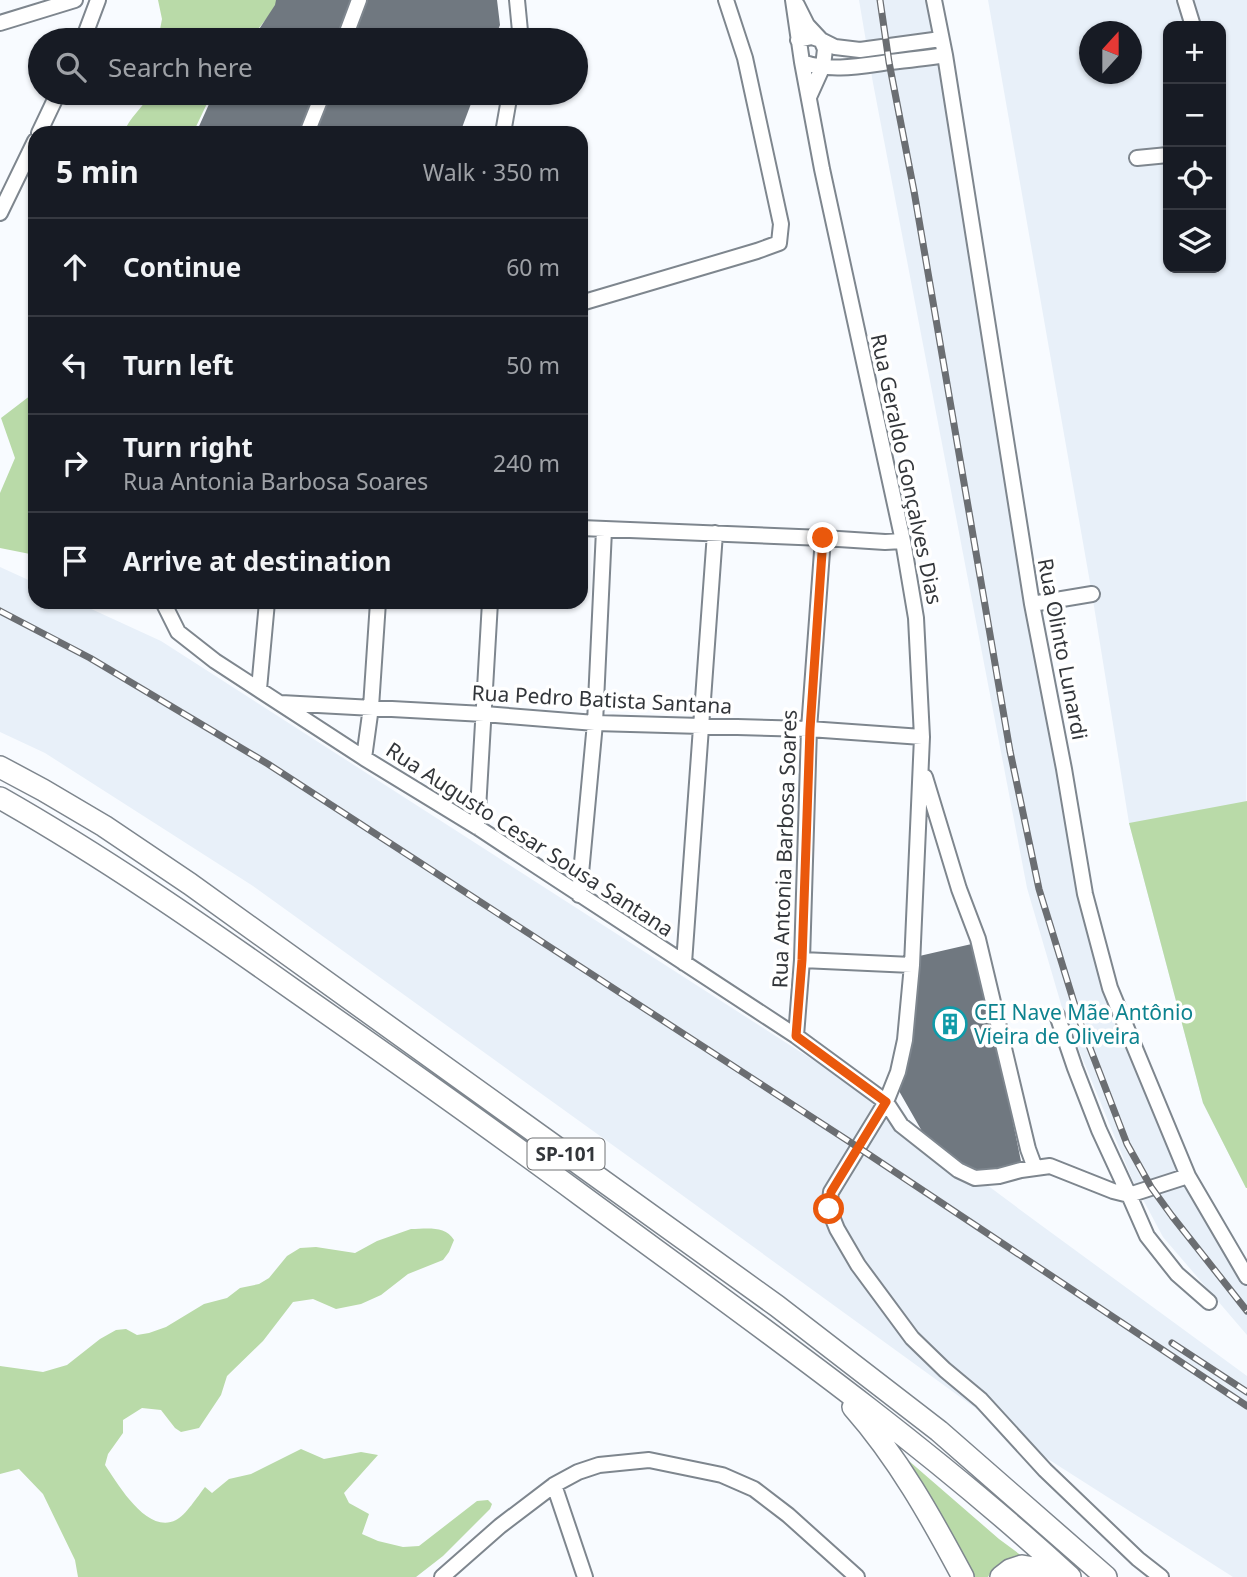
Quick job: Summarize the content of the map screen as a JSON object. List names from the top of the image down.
{
  "streets": {
    "highway": ["SP-101"],
    "street": [
      "Rua Geraldo Gonçalves Dias",
      "Rua Olinto Lunardi",
      "Rua Pedro Batista Santana",
      "Rua Augusto Cesar Sousa Santana",
      "Rua Antonia Barbosa Soares"
    ]
  },
  "crossings": [
    ["Rua Geraldo Gonçalves Dias", "Rua Pedro Batista Santana"],
    ["Rua Geraldo Gonçalves Dias", "Rua Augusto Cesar Sousa Santana"],
    ["Rua Pedro Batista Santana", "Rua Augusto Cesar Sousa Santana"],
    ["Rua Pedro Batista Santana", "Rua Antonia Barbosa Soares"],
    ["Rua Augusto Cesar Sousa Santana", "Rua Antonia Barbosa Soares"]
  ],
  "places": {
    "building": ["CEI Nave Mãe Antônio Vieira de Oliveira"]
  },
  "north": "top",
  "page": {
    "map_buttons": ["+", "−"],
    "search": "Search here",
    "heading": ["5 min", "Walk · 350 m"],
    "list": [
      ["Continue", "60 m"],
      ["Turn left", "50 m"],
      ["Turn right", "Rua Antonia Barbosa Soares", "240 m"],
      "Arrive at destination"
    ]
  }
}
